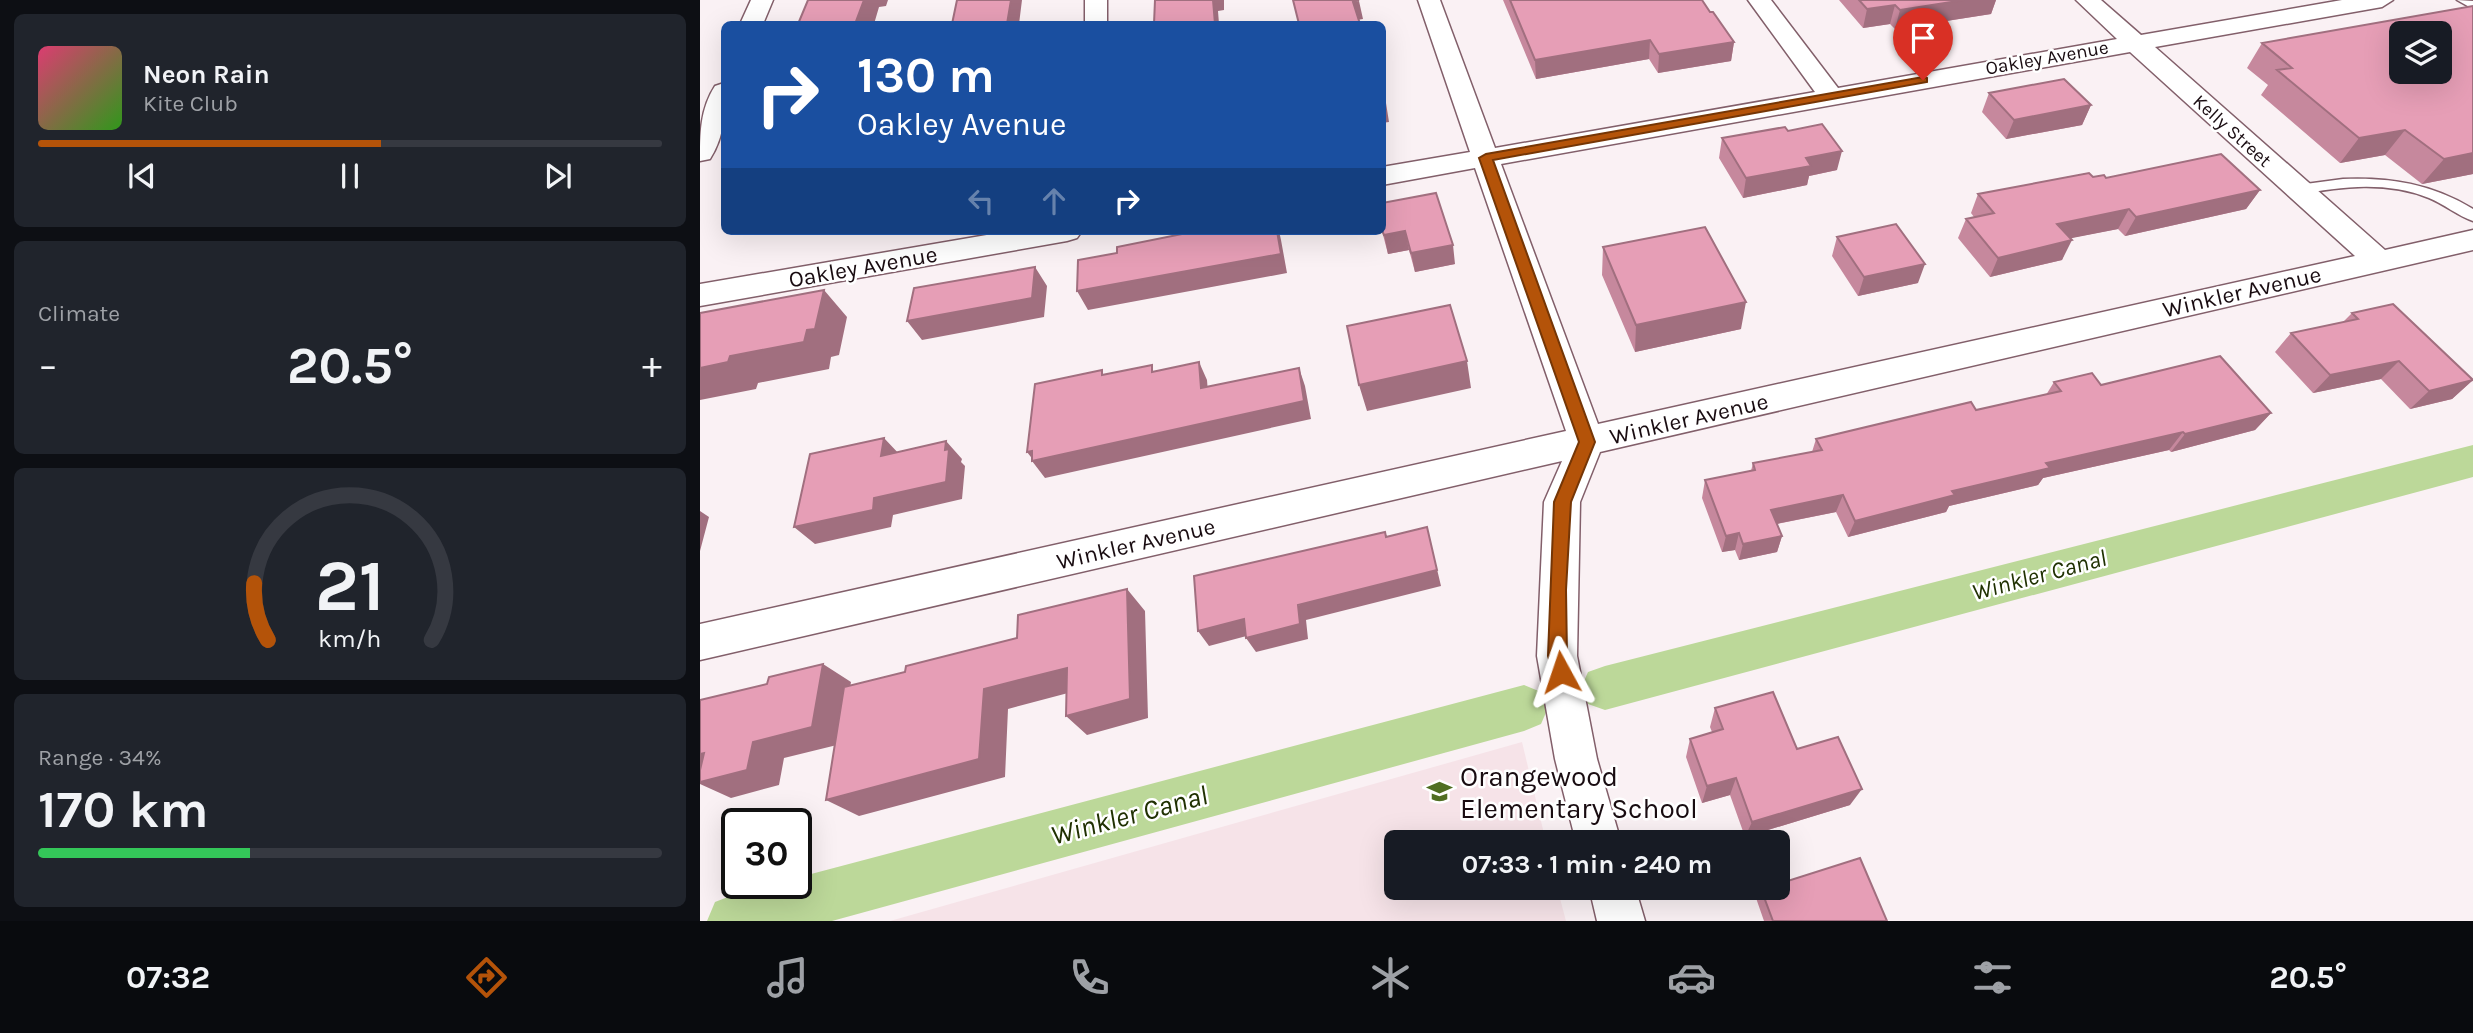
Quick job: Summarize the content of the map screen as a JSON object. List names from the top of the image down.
{
  "streets": {
    "street": ["Oakley Avenue", "Kelly Street", "Winkler Avenue"]
  },
  "crossings": [
    ["Oakley Avenue", "Kelly Street"],
    ["Kelly Street", "Winkler Avenue"]
  ],
  "water": ["Winkler Canal"],
  "places": {
    "school or university": ["Orangewood Elementary School"]
  },
  "page": {
    "turn": ["130 m", "Oakley Avenue"],
    "song": ["Neon Rain", "Kite Club"],
    "tile": [
      "Climate",
      ["Range · 34%", "170 km"]
    ],
    "heat": ["−", "20.5°", "+"],
    "limit": "30",
    "trip": "07:33 · 1 min · 240 m",
    "tabs": ["07:32", "20.5°"],
    "gauge": ["21", "km/h"]
  }
}
